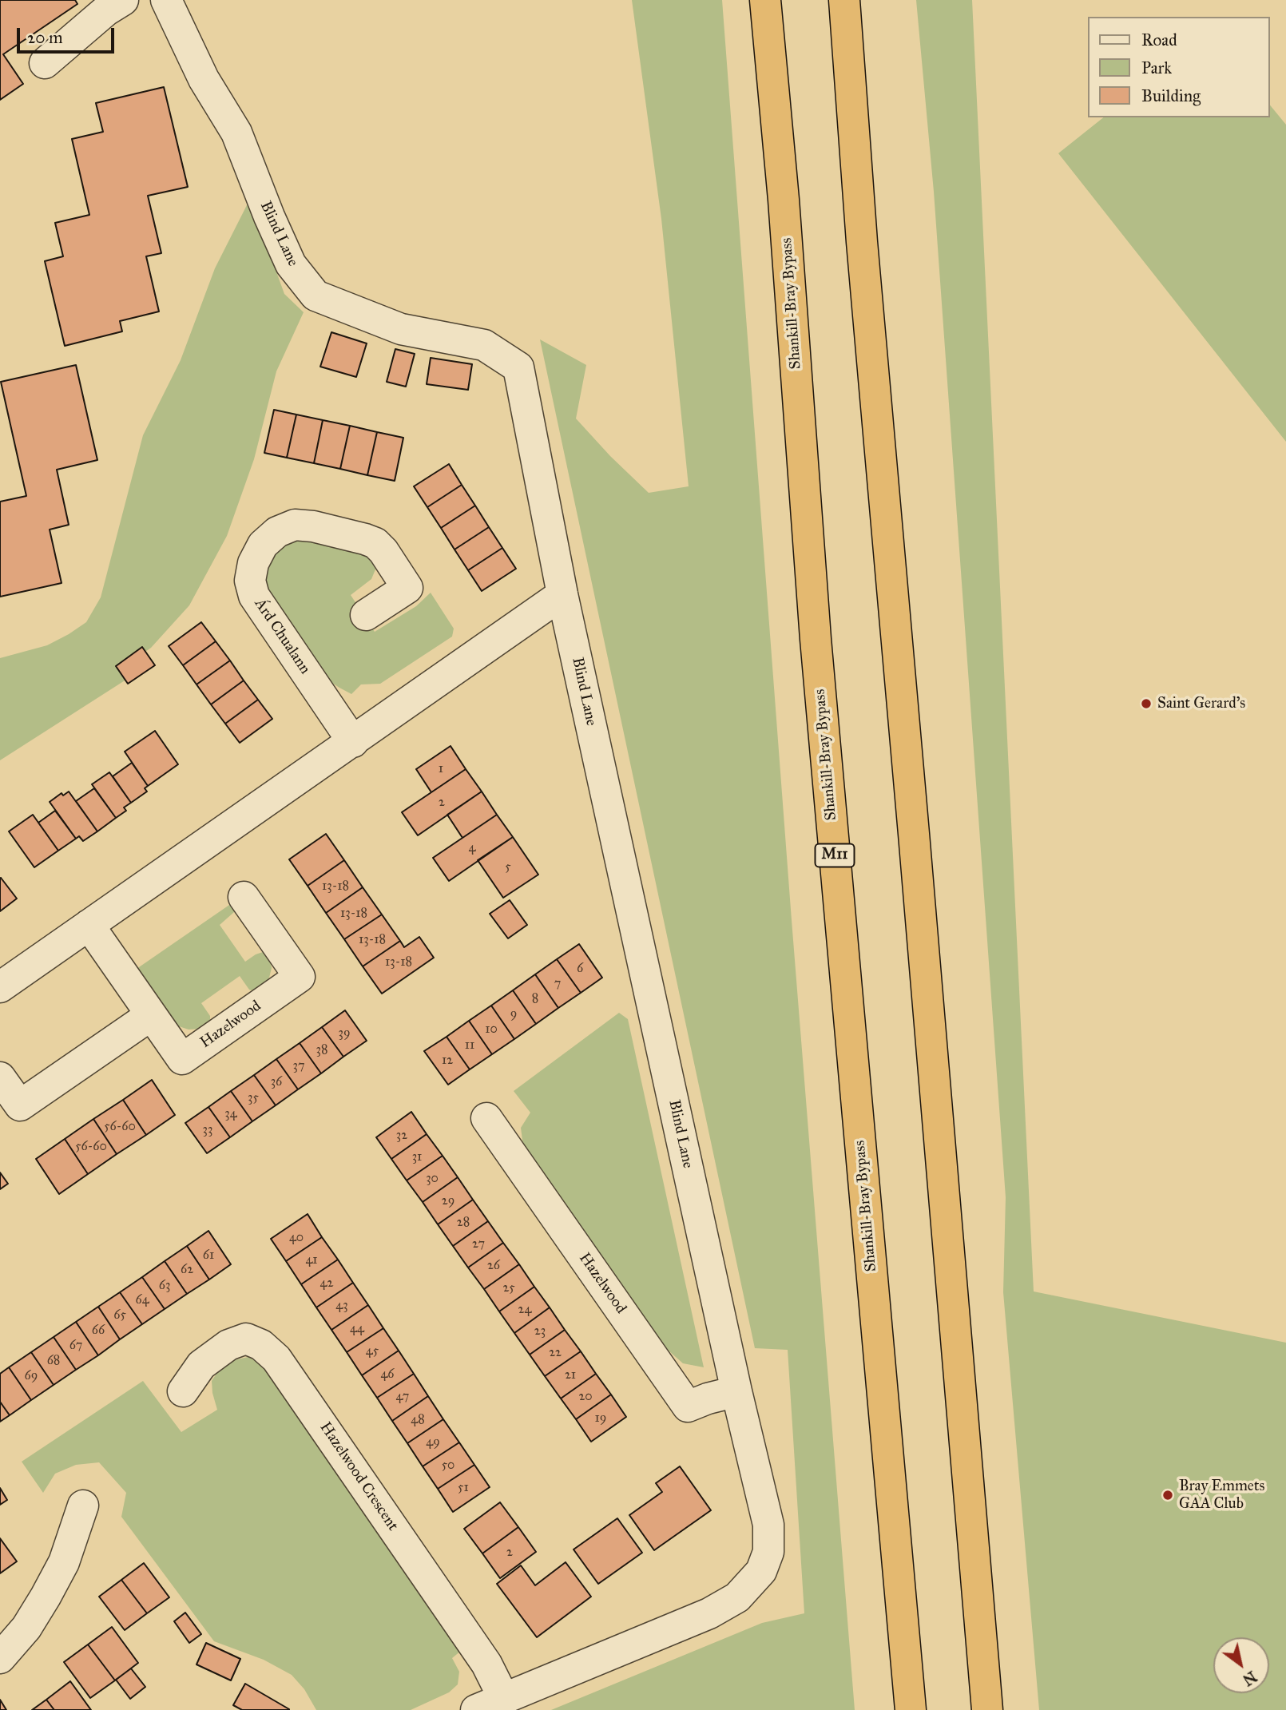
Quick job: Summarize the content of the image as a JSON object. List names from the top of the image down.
{
  "streets": {
    "highway": ["Shankill-Bray Bypass", "M11"],
    "street": [
      "Blind Lane",
      "Árd Chualann",
      "Hazelwood",
      "Hazelwood Crescent"
    ]
  },
  "crossings": [
    ["Blind Lane", "Hazelwood"],
    ["Blind Lane", "Hazelwood Crescent"]
  ],
  "places": ["Saint Gerard's", "Bray Emmets GAA Club"],
  "house_numbers": [
    "1",
    "2",
    "4",
    "5",
    "13-18",
    "13-18",
    "13-18",
    "13-18",
    "6",
    "7",
    "8",
    "9",
    "10",
    "39",
    "11",
    "38",
    "12",
    "37",
    "36",
    "35",
    "34",
    "56-60",
    "33",
    "32",
    "56-60",
    "31",
    "30",
    "29",
    "28",
    "40",
    "27",
    "61",
    "41",
    "26",
    "62",
    "42",
    "63",
    "25",
    "64",
    "43",
    "24",
    "65",
    "44",
    "66",
    "23",
    "67",
    "45",
    "22",
    "68",
    "46",
    "21",
    "69",
    "47",
    "20",
    "19",
    "48",
    "49",
    "50",
    "51",
    "2"
  ],
  "legend": ["Road", "Park", "Building"],
  "scale_bar": "20 m",
  "north": "bottom right"
}
